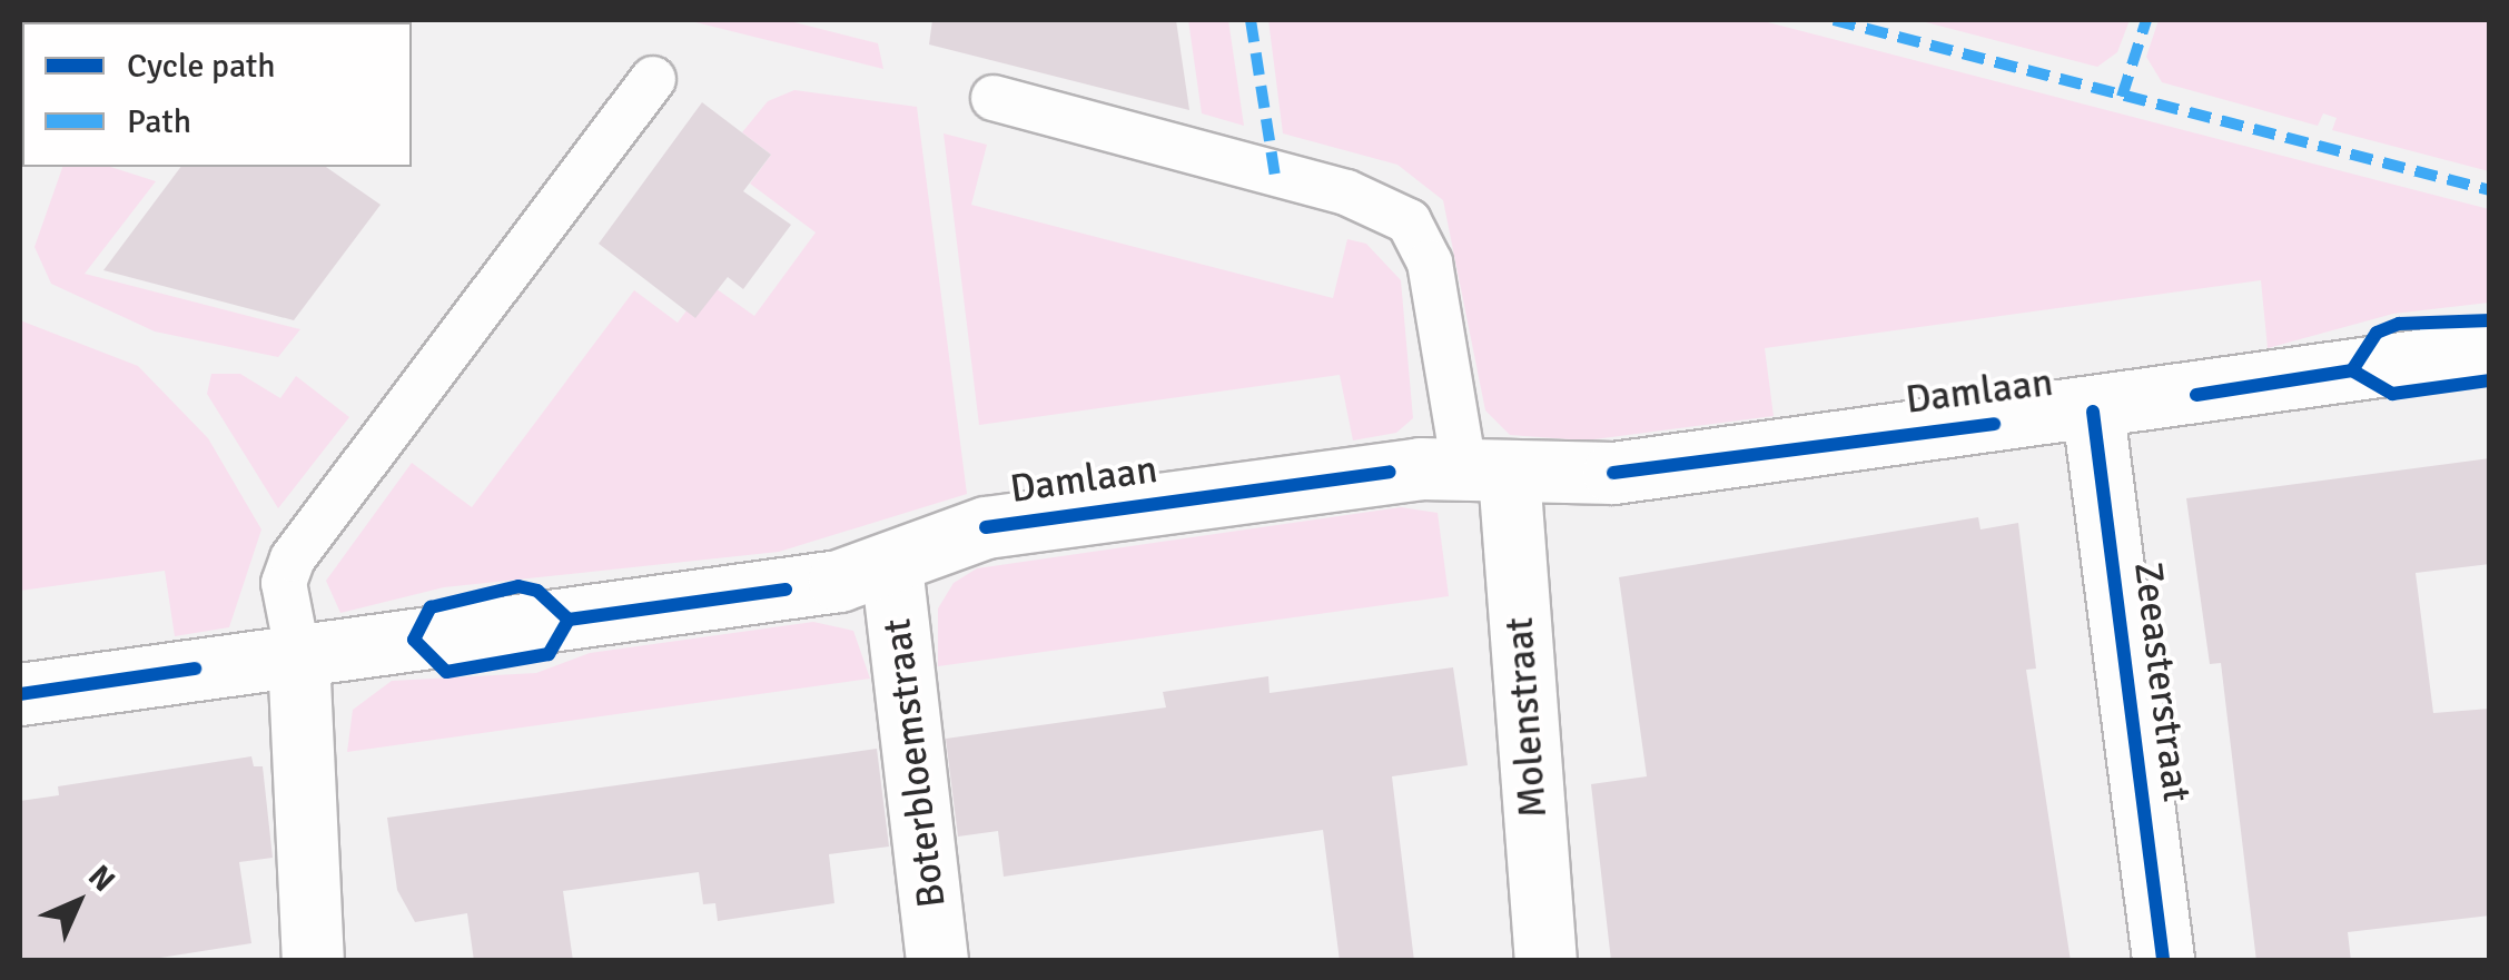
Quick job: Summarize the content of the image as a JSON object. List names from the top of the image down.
{
  "streets": {
    "street": [
      "Damlaan",
      "Zeeasterstraat",
      "Molenstraat",
      "Boterbloemstraat"
    ]
  },
  "crossings": [
    ["Damlaan", "Zeeasterstraat"],
    ["Damlaan", "Molenstraat"],
    ["Damlaan", "Boterbloemstraat"]
  ],
  "legend": ["Cycle path", "Path"],
  "north": "top right"
}
